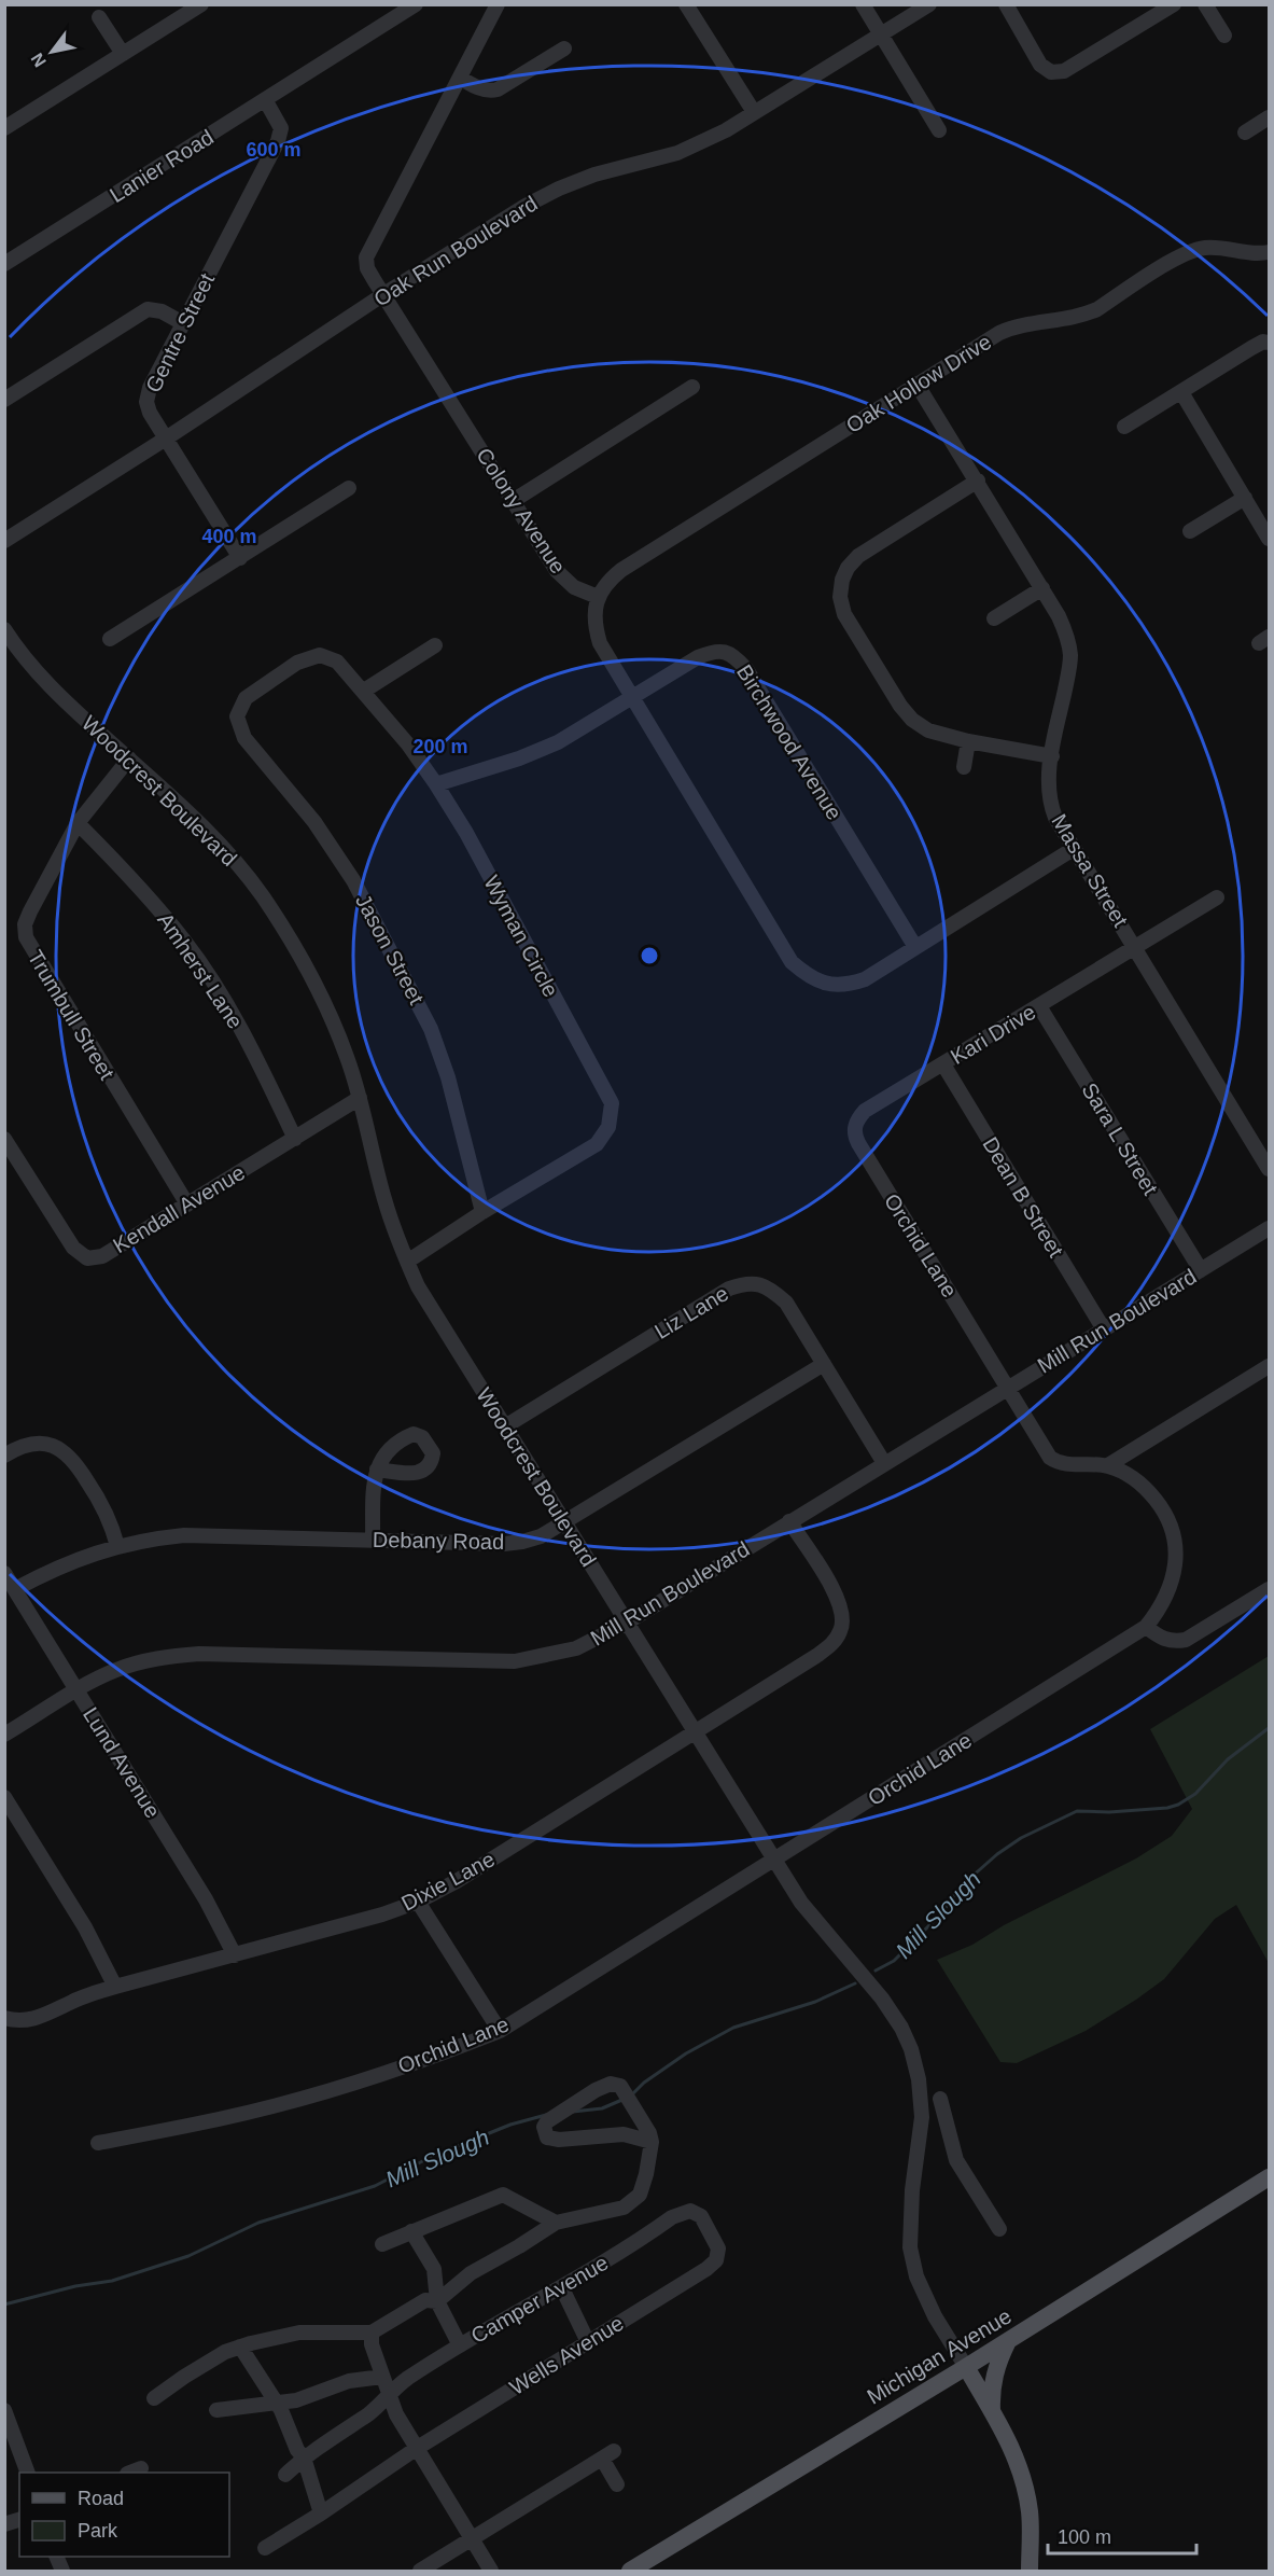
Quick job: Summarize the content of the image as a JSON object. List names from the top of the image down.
{
  "streets": {
    "main road": ["Michigan Avenue"],
    "street": [
      "Lanier Road",
      "Oak Run Boulevard",
      "Gentre Street",
      "Oak Hollow Drive",
      "Colony Avenue",
      "Birchwood Avenue",
      "Woodcrest Boulevard",
      "Massa Street",
      "Wyman Circle",
      "Jason Street",
      "Amherst Lane",
      "Trumbull Street",
      "Kari Drive",
      "Sara L Street",
      "Dean B Street",
      "Kendall Avenue",
      "Orchid Lane",
      "Liz Lane",
      "Mill Run Boulevard",
      "Debany Road",
      "Lund Avenue",
      "Dixie Lane",
      "Camper Avenue",
      "Wells Avenue"
    ]
  },
  "crossings": [
    ["Lanier Road", "Gentre Street"],
    ["Oak Run Boulevard", "Gentre Street"],
    ["Oak Run Boulevard", "Colony Avenue"],
    ["Oak Hollow Drive", "Colony Avenue"],
    ["Oak Hollow Drive", "Massa Street"],
    ["Birchwood Avenue", "Wyman Circle"],
    ["Woodcrest Boulevard", "Wyman Circle"],
    ["Woodcrest Boulevard", "Trumbull Street"],
    ["Woodcrest Boulevard", "Kendall Avenue"],
    ["Woodcrest Boulevard", "Orchid Lane"],
    ["Woodcrest Boulevard", "Liz Lane"],
    ["Woodcrest Boulevard", "Mill Run Boulevard"],
    ["Woodcrest Boulevard", "Debany Road"],
    ["Woodcrest Boulevard", "Dixie Lane"],
    ["Woodcrest Boulevard", "Michigan Avenue"],
    ["Massa Street", "Kari Drive"],
    ["Wyman Circle", "Jason Street"],
    ["Amherst Lane", "Trumbull Street"],
    ["Amherst Lane", "Kendall Avenue"],
    ["Trumbull Street", "Kendall Avenue"],
    ["Kari Drive", "Sara L Street"],
    ["Kari Drive", "Dean B Street"],
    ["Kari Drive", "Orchid Lane"],
    ["Sara L Street", "Mill Run Boulevard"],
    ["Dean B Street", "Mill Run Boulevard"],
    ["Orchid Lane", "Mill Run Boulevard"],
    ["Liz Lane", "Mill Run Boulevard"],
    ["Liz Lane", "Debany Road"],
    ["Mill Run Boulevard", "Lund Avenue"],
    ["Mill Run Boulevard", "Dixie Lane"],
    ["Debany Road", "Lund Avenue"],
    ["Lund Avenue", "Dixie Lane"],
    ["Camper Avenue", "Wells Avenue"]
  ],
  "water": ["Mill Slough"],
  "legend": ["Road", "Park"],
  "scale_bar": "100 m",
  "north": "bottom left",
  "rings": ["600 m", "400 m", "200 m"]
}
